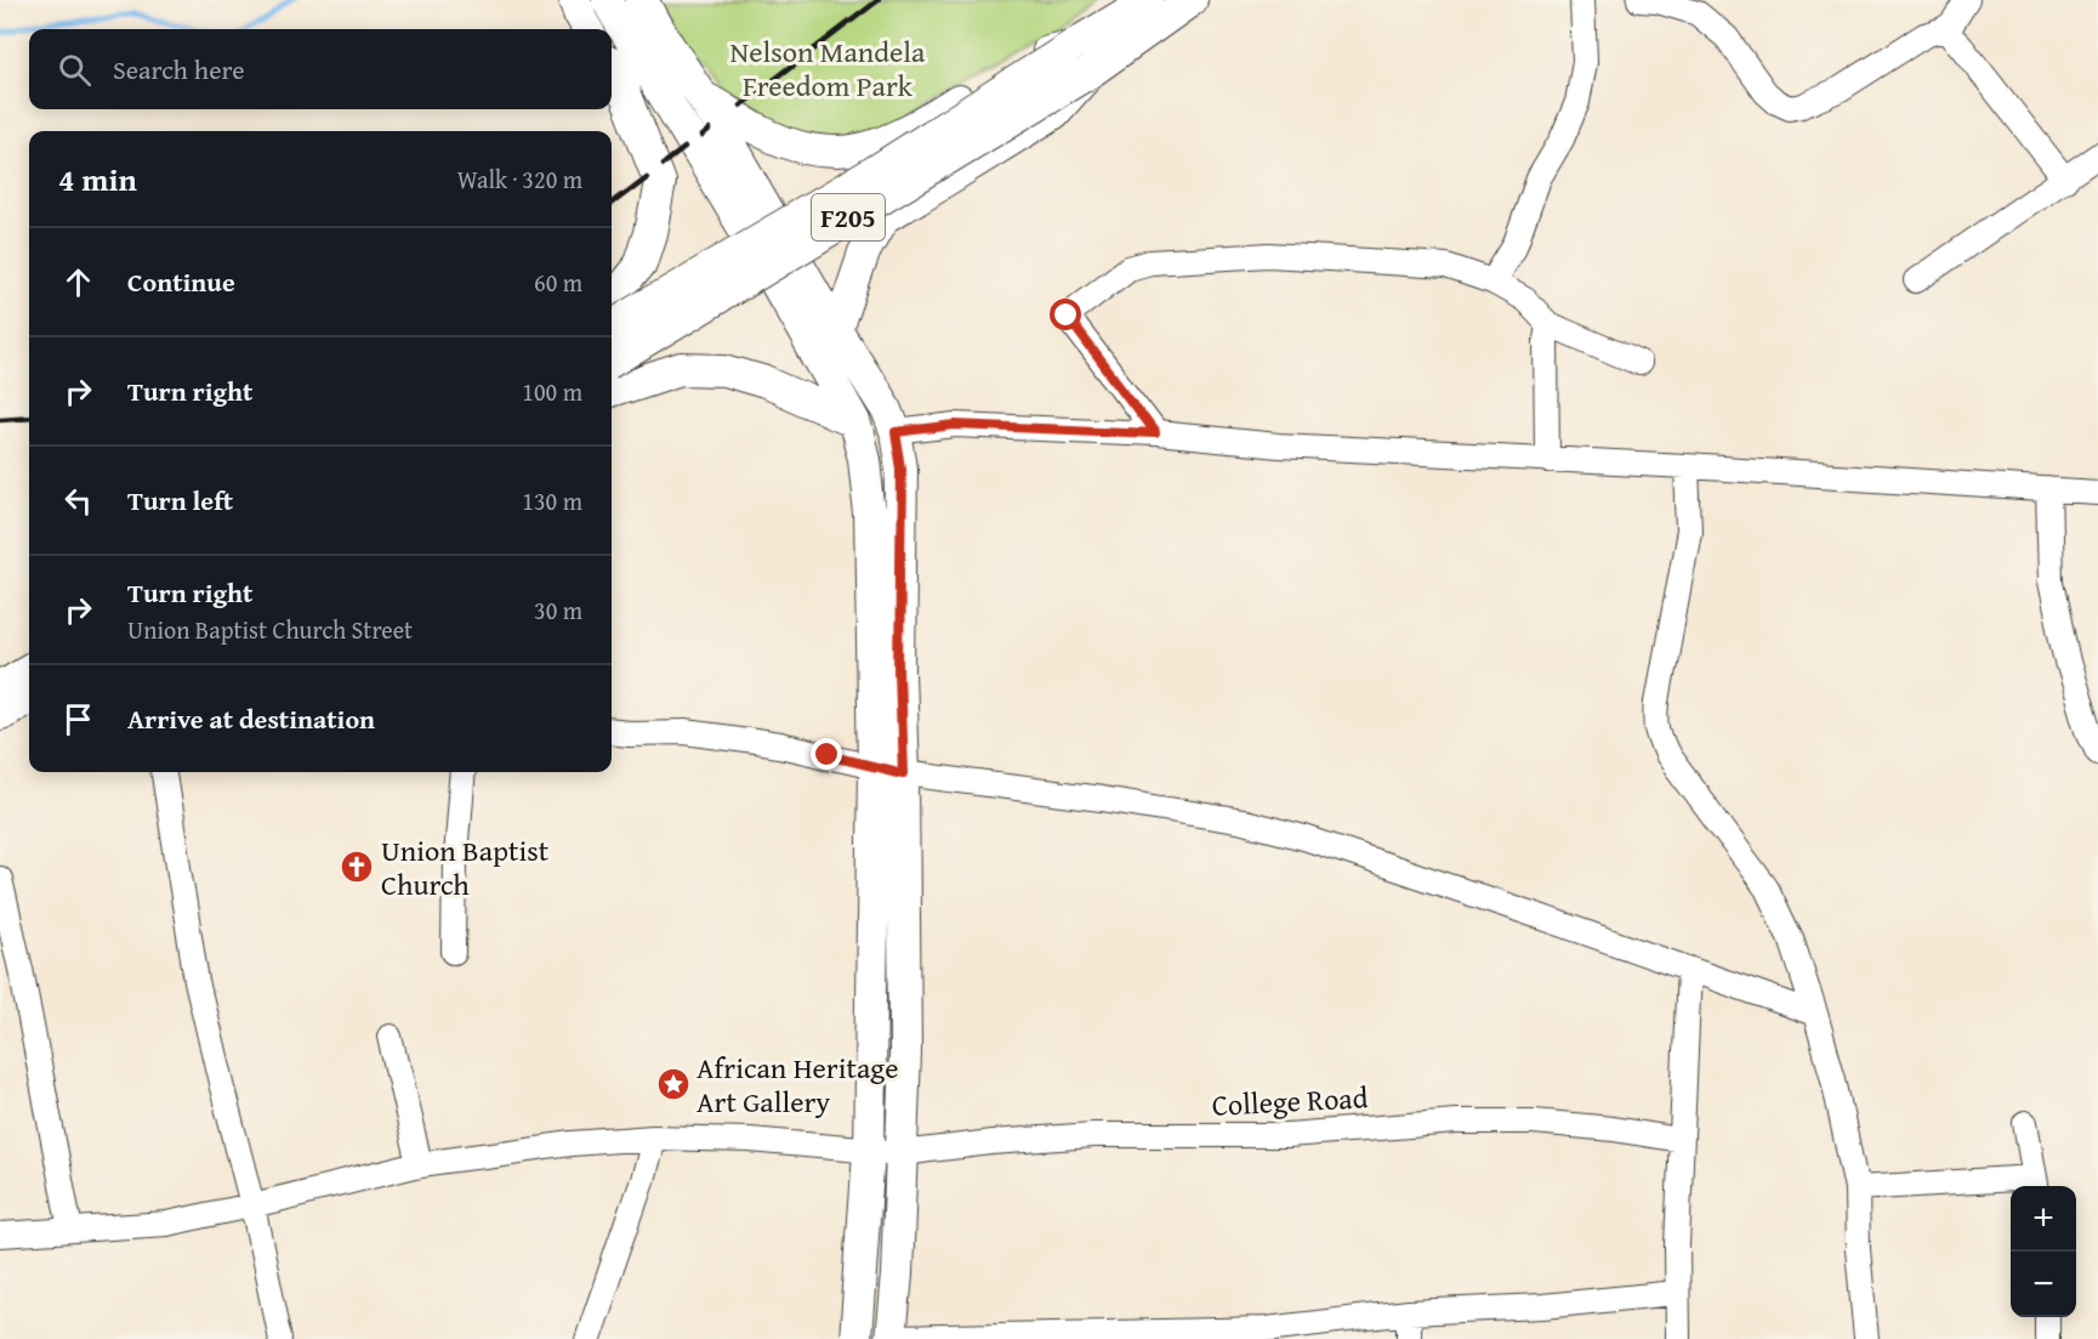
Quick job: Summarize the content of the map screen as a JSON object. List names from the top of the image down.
{
  "streets": {
    "main road": ["F205"],
    "street": ["College Road"]
  },
  "parks": ["Nelson Mandela Freedom Park"],
  "places": {
    "church": ["Union Baptist Church"],
    "place": ["African Heritage Art Gallery"]
  },
  "page": {
    "search": "Search here",
    "heading": ["4 min", "Walk · 320 m"],
    "list": [
      ["Continue", "60 m"],
      ["Turn right", "100 m"],
      ["Turn left", "130 m"],
      ["Turn right", "Union Baptist Church Street", "30 m"],
      "Arrive at destination"
    ],
    "map_buttons": ["+", "−"]
  }
}
